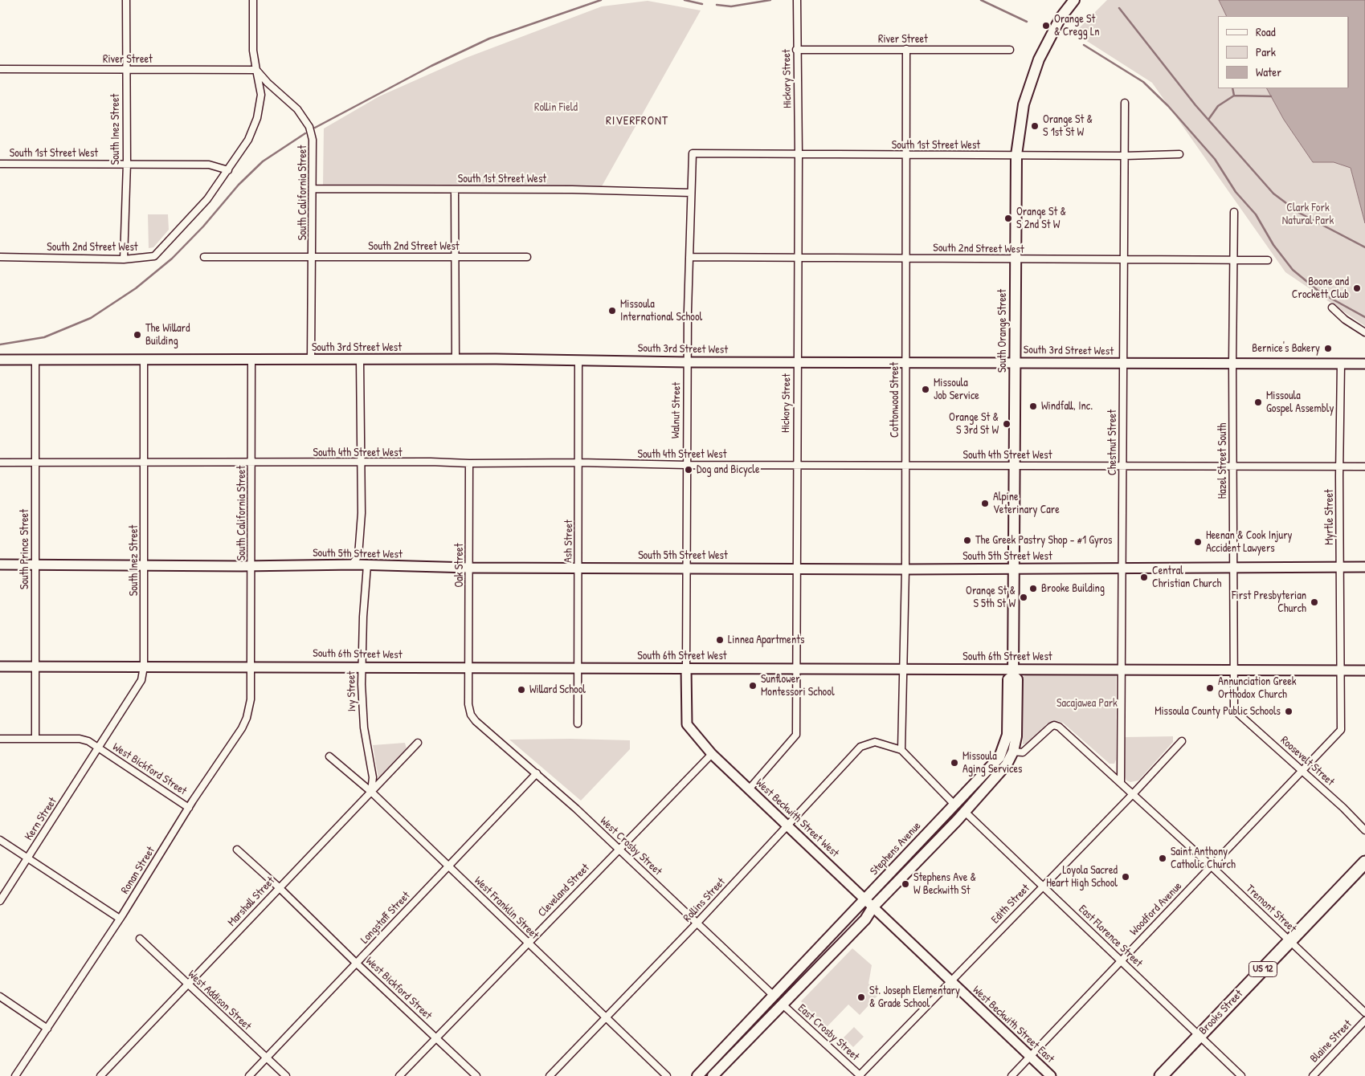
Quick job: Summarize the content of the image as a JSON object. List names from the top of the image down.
{
  "streets": {
    "highway": ["US 12", "Brooks Street"],
    "main road": ["South Orange Street", "Stephens Avenue"],
    "street": [
      "River Street",
      "Hickory Street",
      "South Inez Street",
      "South 1st Street West",
      "South California Street",
      "South 2nd Street West",
      "South 3rd Street West",
      "Cottonwood Street",
      "Walnut Street",
      "Chestnut Street",
      "South 4th Street West",
      "Hazel Street South",
      "Myrtle Street",
      "Ash Street",
      "South Prince Street",
      "South 5th Street West",
      "Oak Street",
      "South 6th Street West",
      "Ivy Street",
      "Roosevelt Street",
      "West Bickford Street",
      "West Beckwith Street West",
      "Kern Street",
      "West Crosby Street",
      "Ronan Street",
      "Cleveland Street",
      "Rollins Street",
      "Marshall Street",
      "Edith Street",
      "West Franklin Street",
      "Woodford Avenue",
      "Tremont Street",
      "Longstaff Street",
      "East Florence Street",
      "West Addison Street",
      "West Beckwith Street East",
      "East Crosby Street",
      "Blaine Street"
    ]
  },
  "crossings": [
    ["River Street", "Hickory Street"],
    ["River Street", "South Inez Street"],
    ["River Street", "South California Street"],
    ["River Street", "South 2nd Street West"],
    ["River Street", "Cottonwood Street"],
    ["Hickory Street", "South 1st Street West"],
    ["Hickory Street", "South 2nd Street West"],
    ["Hickory Street", "South 3rd Street West"],
    ["Hickory Street", "South 4th Street West"],
    ["Hickory Street", "South 5th Street West"],
    ["Hickory Street", "South 6th Street West"],
    ["Hickory Street", "West Beckwith Street West"],
    ["South Inez Street", "South 1st Street West"],
    ["South Inez Street", "South 2nd Street West"],
    ["South Inez Street", "South 3rd Street West"],
    ["South Inez Street", "South 4th Street West"],
    ["South Inez Street", "South 5th Street West"],
    ["South Inez Street", "South 6th Street West"],
    ["South Inez Street", "West Bickford Street"],
    ["South Inez Street", "Kern Street"],
    ["South 1st Street West", "South California Street"],
    ["South 1st Street West", "South 2nd Street West"],
    ["South 1st Street West", "South Orange Street"],
    ["South 1st Street West", "Cottonwood Street"],
    ["South 1st Street West", "Walnut Street"],
    ["South 1st Street West", "Chestnut Street"],
    ["South California Street", "South 2nd Street West"],
    ["South California Street", "South 3rd Street West"],
    ["South California Street", "South 4th Street West"],
    ["South California Street", "South 5th Street West"],
    ["South California Street", "South 6th Street West"],
    ["South California Street", "Ronan Street"],
    ["South 2nd Street West", "South Orange Street"],
    ["South 2nd Street West", "Cottonwood Street"],
    ["South 2nd Street West", "Walnut Street"],
    ["South 2nd Street West", "Chestnut Street"],
    ["South 2nd Street West", "Hazel Street South"],
    ["South Orange Street", "South 3rd Street West"],
    ["South Orange Street", "South 4th Street West"],
    ["South Orange Street", "South 5th Street West"],
    ["South Orange Street", "South 6th Street West"],
    ["South Orange Street", "Stephens Avenue"],
    ["South 3rd Street West", "Cottonwood Street"],
    ["South 3rd Street West", "Walnut Street"],
    ["South 3rd Street West", "Chestnut Street"],
    ["South 3rd Street West", "Hazel Street South"],
    ["South 3rd Street West", "Myrtle Street"],
    ["South 3rd Street West", "Ash Street"],
    ["South 3rd Street West", "South Prince Street"],
    ["Cottonwood Street", "South 4th Street West"],
    ["Cottonwood Street", "South 5th Street West"],
    ["Cottonwood Street", "South 6th Street West"],
    ["Cottonwood Street", "Rollins Street"],
    ["Walnut Street", "South 4th Street West"],
    ["Walnut Street", "South 5th Street West"],
    ["Walnut Street", "South 6th Street West"],
    ["Walnut Street", "West Beckwith Street West"],
    ["Chestnut Street", "South 4th Street West"],
    ["Chestnut Street", "South 5th Street West"],
    ["Chestnut Street", "South 6th Street West"],
    ["Chestnut Street", "Tremont Street"],
    ["South 4th Street West", "Hazel Street South"],
    ["South 4th Street West", "Myrtle Street"],
    ["South 4th Street West", "Ash Street"],
    ["South 4th Street West", "South Prince Street"],
    ["South 4th Street West", "Oak Street"],
    ["Hazel Street South", "South 5th Street West"],
    ["Hazel Street South", "South 6th Street West"],
    ["Hazel Street South", "Roosevelt Street"],
    ["Myrtle Street", "South 5th Street West"],
    ["Myrtle Street", "South 6th Street West"],
    ["Myrtle Street", "Woodford Avenue"],
    ["Ash Street", "South 5th Street West"],
    ["Ash Street", "South 6th Street West"],
    ["South Prince Street", "South 5th Street West"],
    ["South Prince Street", "South 6th Street West"],
    ["South Prince Street", "West Bickford Street"],
    ["South 5th Street West", "Oak Street"],
    ["South 5th Street West", "Ivy Street"],
    ["Oak Street", "South 6th Street West"],
    ["Oak Street", "West Crosby Street"],
    ["South 6th Street West", "Ivy Street"],
    ["South 6th Street West", "West Beckwith Street West"],
    ["South 6th Street West", "Stephens Avenue"],
    ["South 6th Street West", "Ronan Street"],
    ["South 6th Street West", "Woodford Avenue"],
    ["Ivy Street", "Marshall Street"],
    ["Ivy Street", "West Franklin Street"],
    ["Roosevelt Street", "Woodford Avenue"],
    ["West Bickford Street", "Kern Street"],
    ["West Bickford Street", "Ronan Street"],
    ["West Bickford Street", "Cleveland Street"],
    ["West Bickford Street", "Marshall Street"],
    ["West Bickford Street", "Longstaff Street"],
    ["West Beckwith Street West", "Stephens Avenue"],
    ["West Beckwith Street West", "Cleveland Street"],
    ["West Beckwith Street West", "Rollins Street"],
    ["West Beckwith Street West", "West Beckwith Street East"],
    ["West Crosby Street", "Stephens Avenue"],
    ["West Crosby Street", "Cleveland Street"],
    ["West Crosby Street", "Rollins Street"],
    ["West Crosby Street", "Longstaff Street"],
    ["Cleveland Street", "West Franklin Street"],
    ["Rollins Street", "West Franklin Street"],
    ["Marshall Street", "West Franklin Street"],
    ["Marshall Street", "West Addison Street"],
    ["Edith Street", "Tremont Street"],
    ["Edith Street", "East Florence Street"],
    ["Edith Street", "West Beckwith Street East"],
    ["Edith Street", "East Crosby Street"],
    ["West Franklin Street", "Longstaff Street"],
    ["Woodford Avenue", "Tremont Street"],
    ["Woodford Avenue", "East Florence Street"],
    ["Woodford Avenue", "West Beckwith Street East"],
    ["Tremont Street", "Brooks Street"],
    ["Longstaff Street", "West Addison Street"],
    ["East Florence Street", "Brooks Street"]
  ],
  "districts": ["RIVERFRONT"],
  "parks": ["Rollin Field", "Clark Fork Natural Park", "Sacajawea Park"],
  "places": [
    "Orange St & Cregg Ln",
    "Orange St & S 1st St W",
    "Orange St & S 2nd St W",
    "Boone and Crockett Club",
    "Missoula International School",
    "The Willard Building",
    "Bernice's Bakery",
    "Missoula Job Service",
    "Missoula Gospel Assembly",
    "Windfall, Inc.",
    "Orange St & S 3rd St W",
    "Dog and Bicycle",
    "Alpine Veterinary Care",
    "The Greek Pastry Shop - #1 Gyros",
    "Heenan & Cook Injury Accident Lawyers",
    "Central Christian Church",
    "Brooke Building",
    "Orange St & S 5th St W",
    "First Presbyterian Church",
    "Linnea Apartments",
    "Sunflower Montessori School",
    "Annunciation Greek Orthodox Church",
    "Willard School",
    "Missoula County Public Schools",
    "Missoula Aging Services",
    "Saint Anthony Catholic Church",
    "Loyola Sacred Heart High School",
    "Stephens Ave & W Beckwith St",
    "St. Joseph Elementary & Grade School"
  ],
  "legend": ["Road", "Park", "Water"]
}
